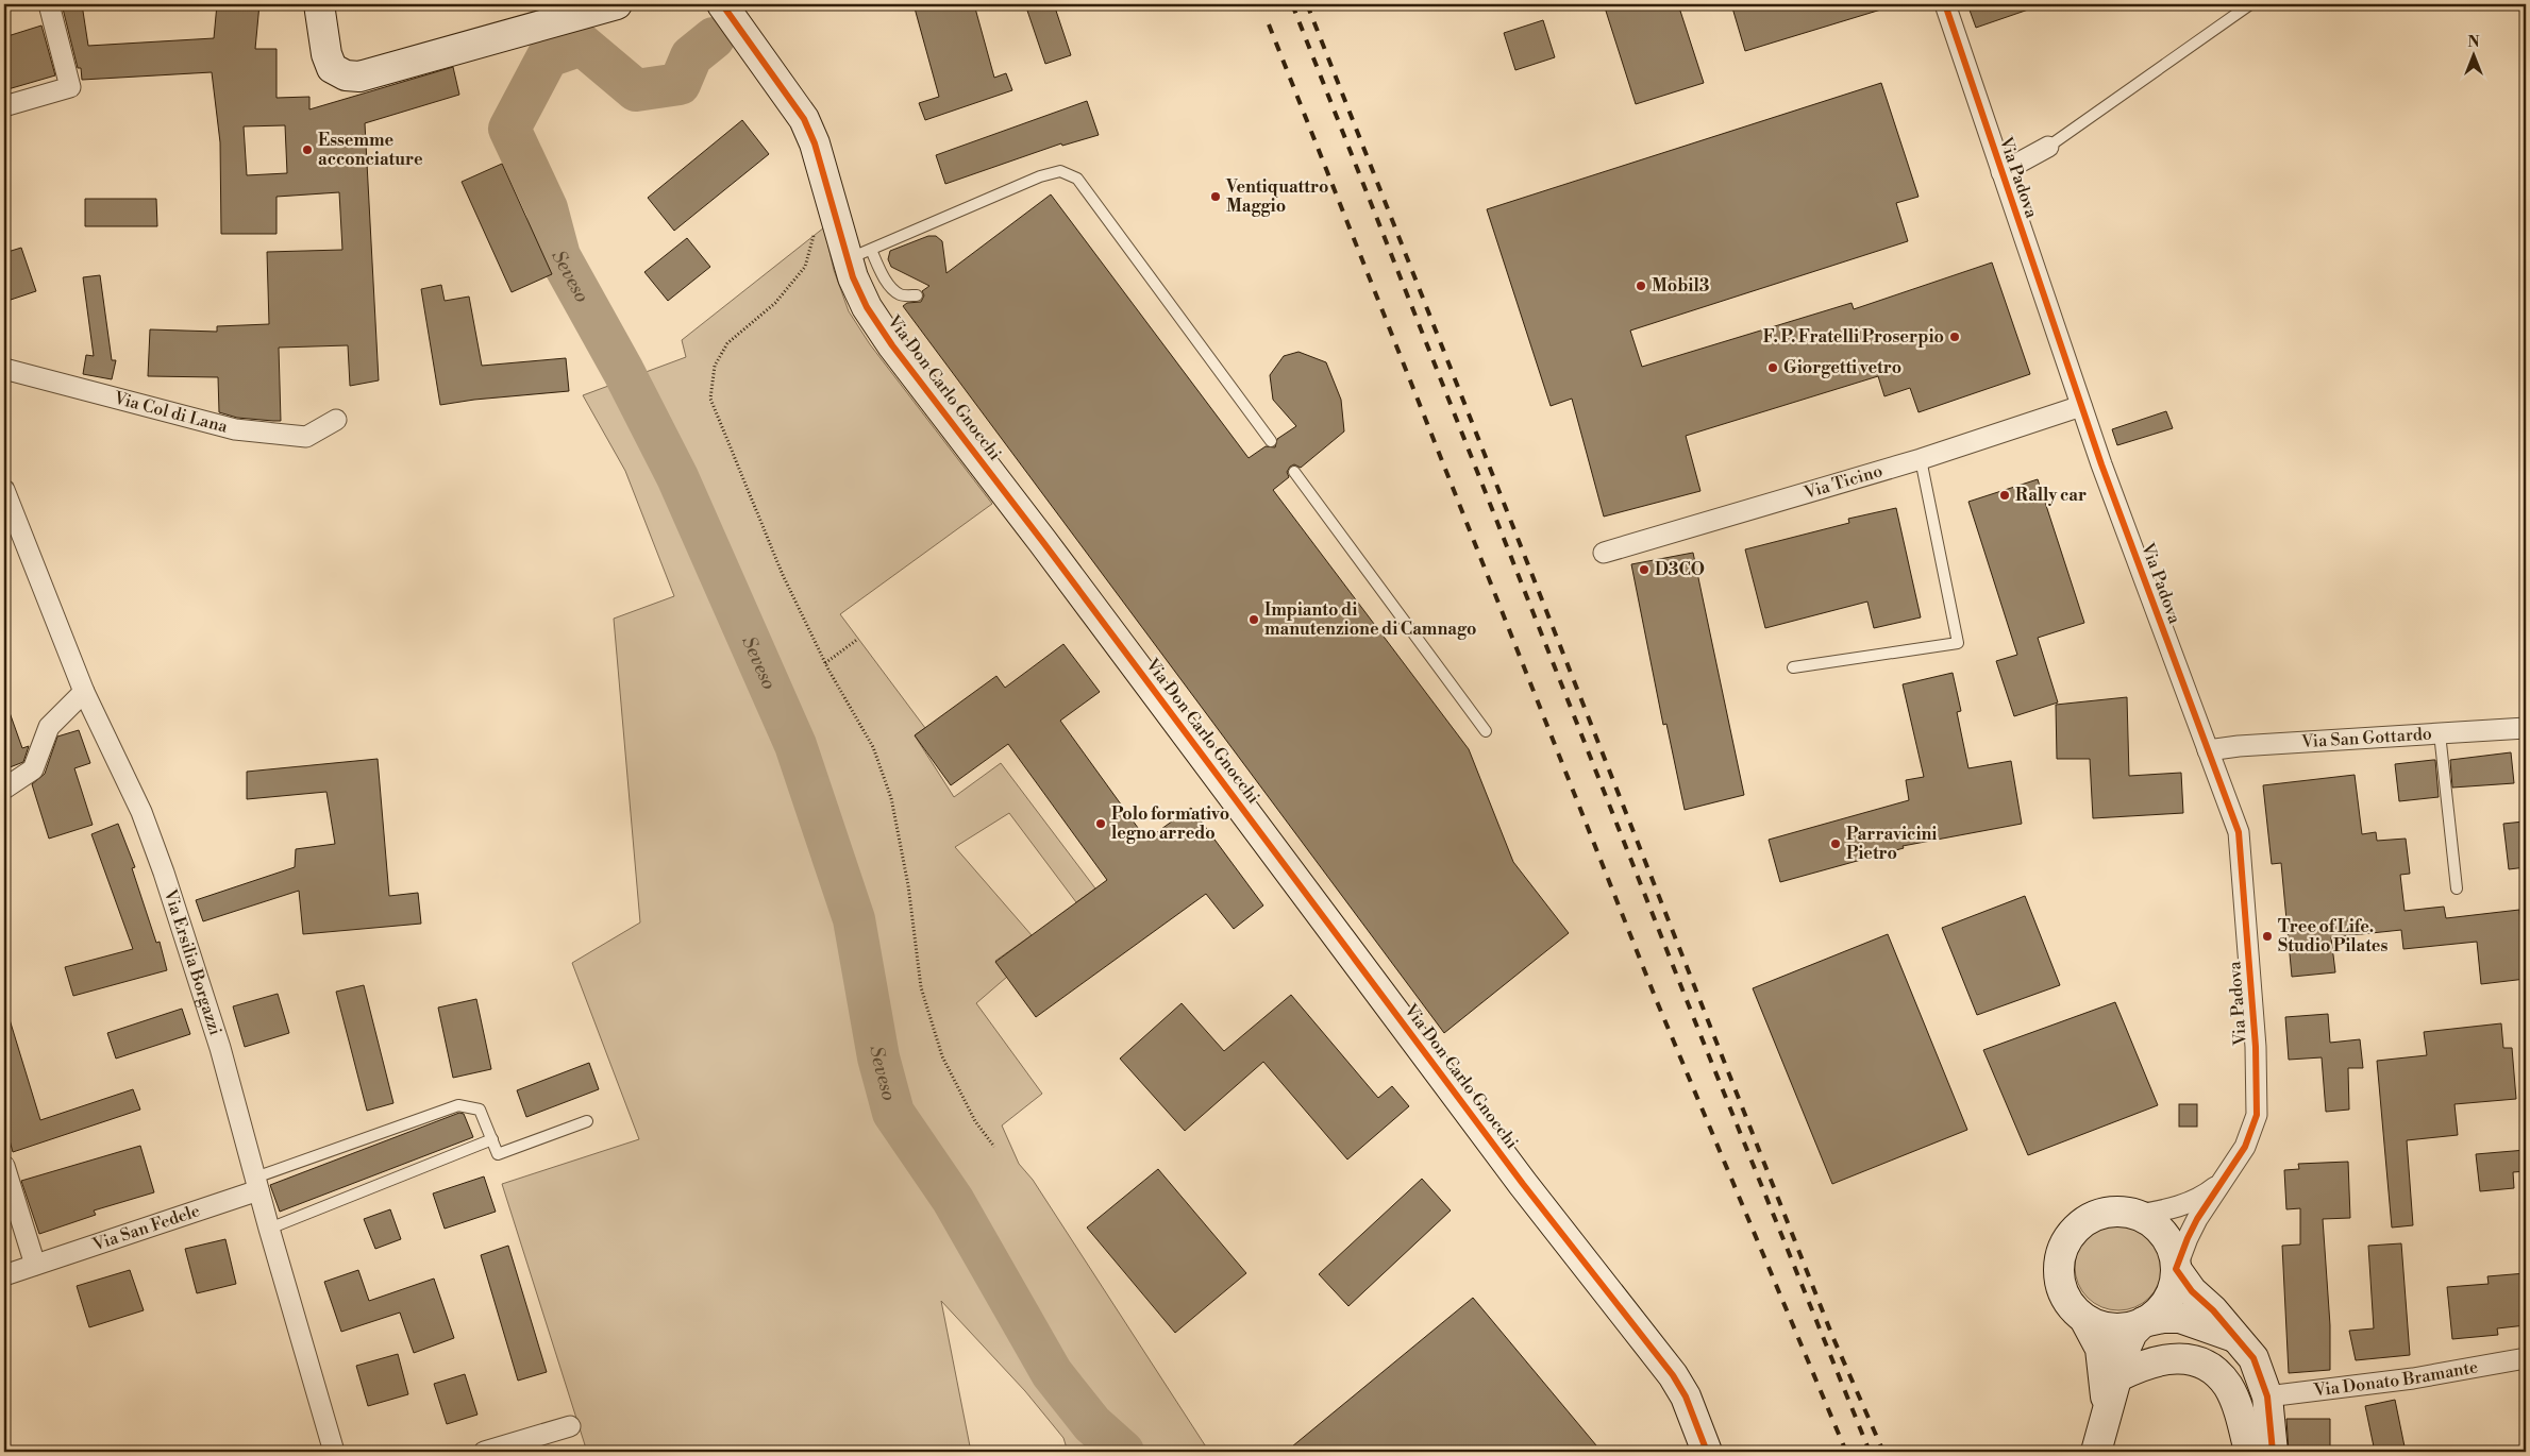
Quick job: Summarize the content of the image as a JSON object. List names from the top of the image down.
{
  "streets": {
    "street": [
      "Via Padova",
      "Via Don Carlo Gnocchi",
      "Via Col di Lana",
      "Via Ticino",
      "Via San Gottardo",
      "Via Ersilia Borgazzi",
      "Via San Fedele",
      "Via Donato Bramante"
    ]
  },
  "crossings": [
    ["Via Padova", "Via Ticino"],
    ["Via Padova", "Via San Gottardo"],
    ["Via Ersilia Borgazzi", "Via San Fedele"]
  ],
  "water": ["Seveso"],
  "places": [
    "Essemme acconciature",
    "Ventiquattro Maggio",
    "Mobil3",
    "F. P. Fratelli Proserpio",
    "Giorgetti vetro",
    "Rally car",
    "D3CO",
    "Impianto di manutenzione di Camnago",
    "Polo formativo legno arredo",
    "Parravicini Pietro",
    "Tree of Life. Studio Pilates"
  ],
  "north": "top"
}
